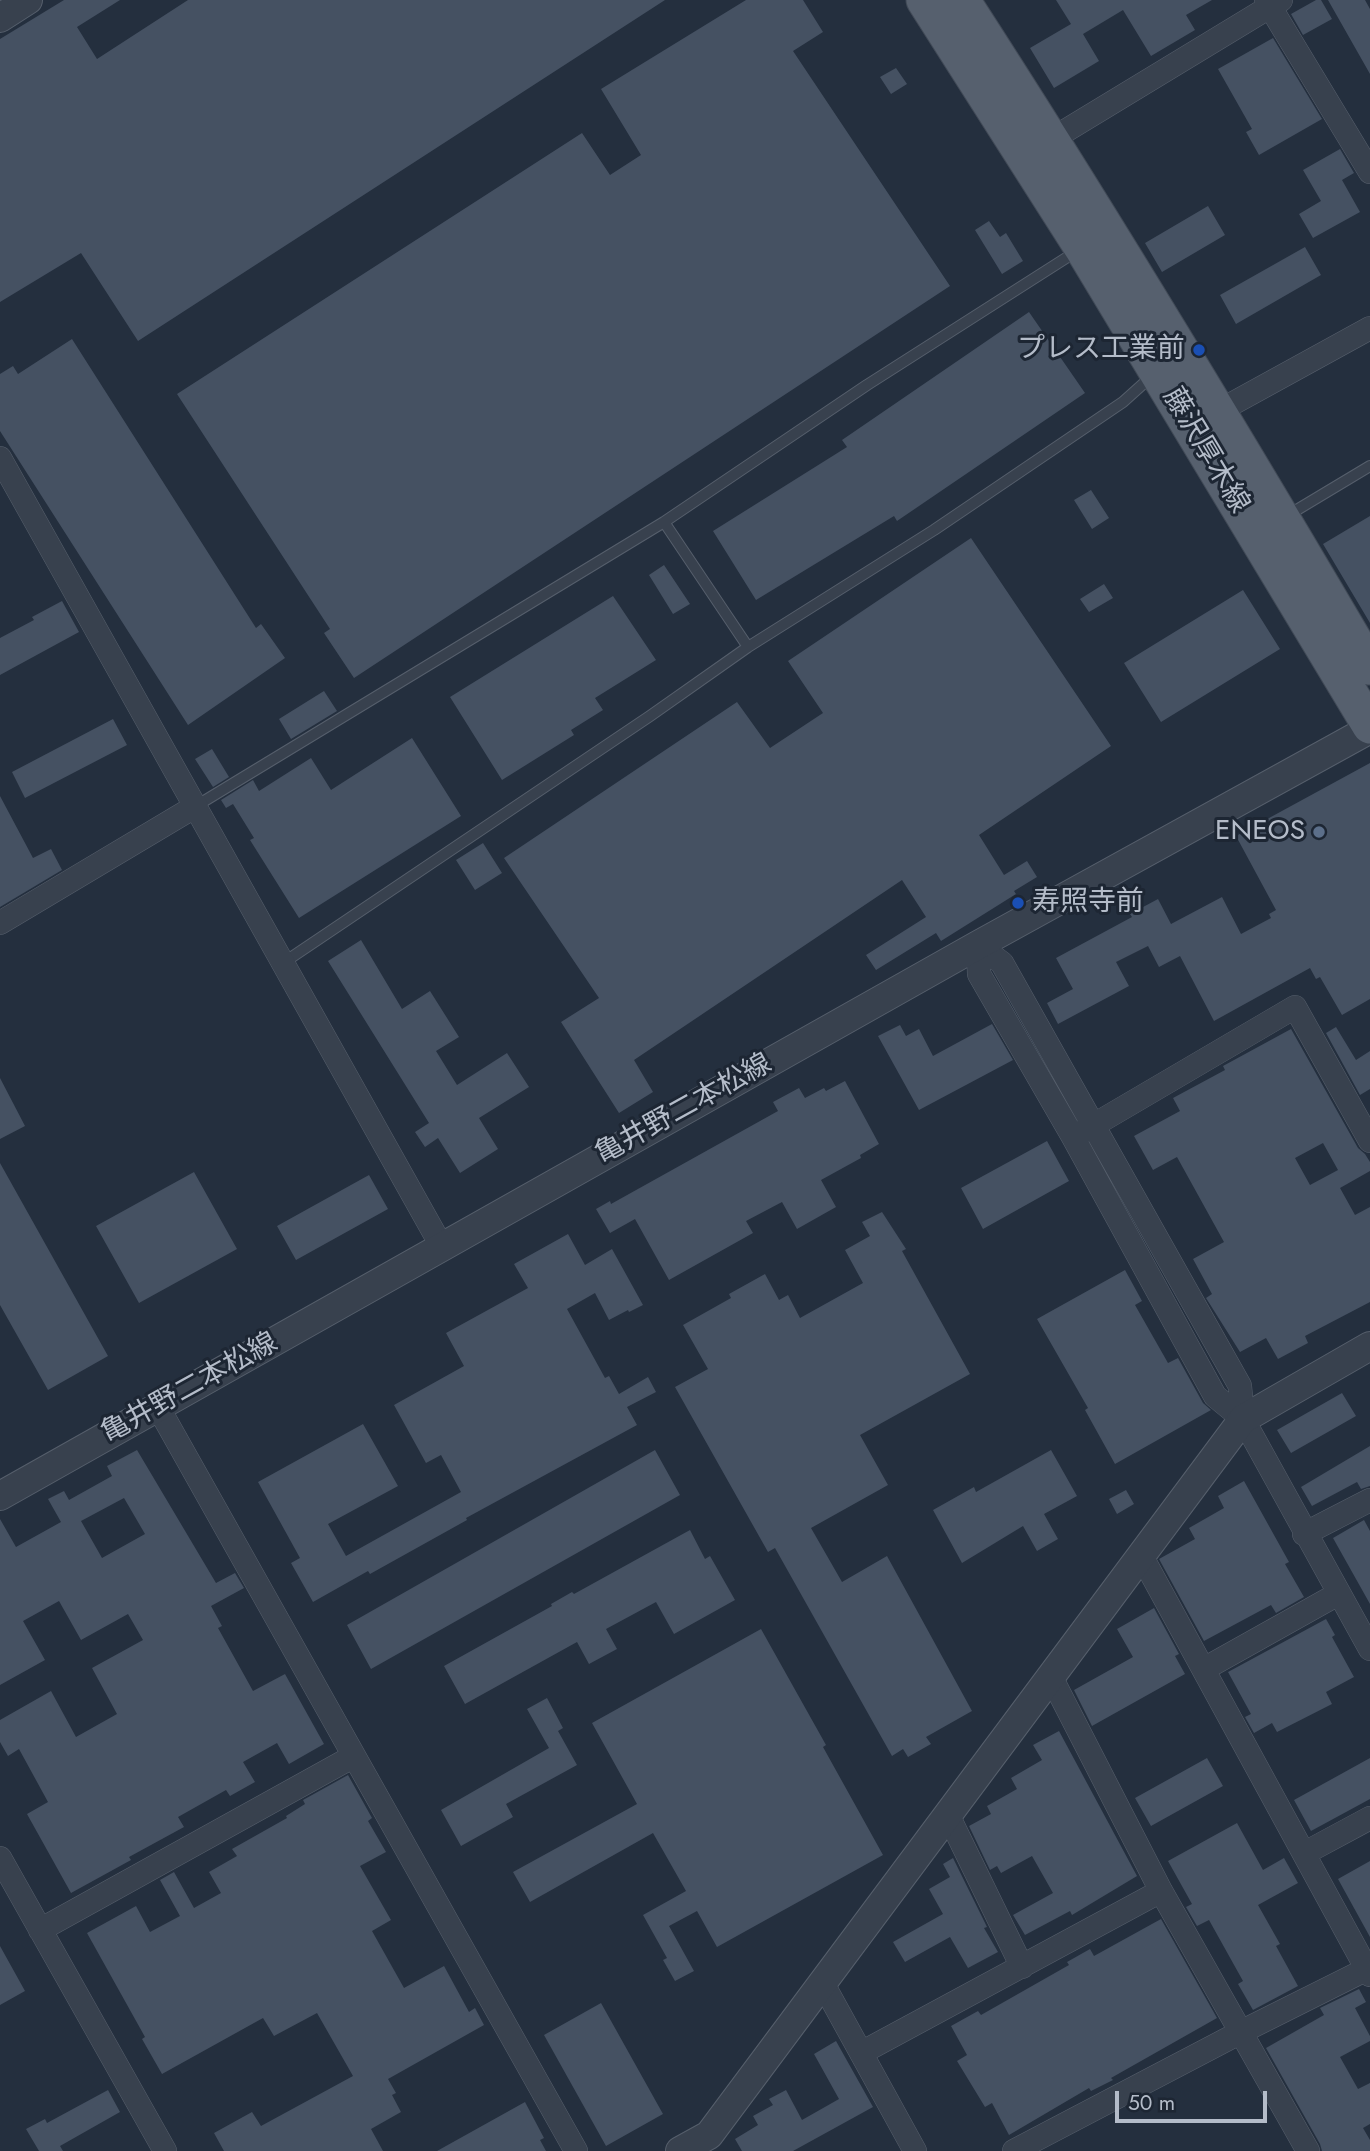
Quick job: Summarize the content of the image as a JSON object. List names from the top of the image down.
{
  "streets": {
    "main road": ["藤沢厚木線"],
    "street": ["亀井野二本松線"]
  },
  "crossings": [
    ["藤沢厚木線", "亀井野二本松線"]
  ],
  "places": ["プレス工業前", "ENEOS", "寿照寺前"],
  "scale_bar": "50 m"
}
